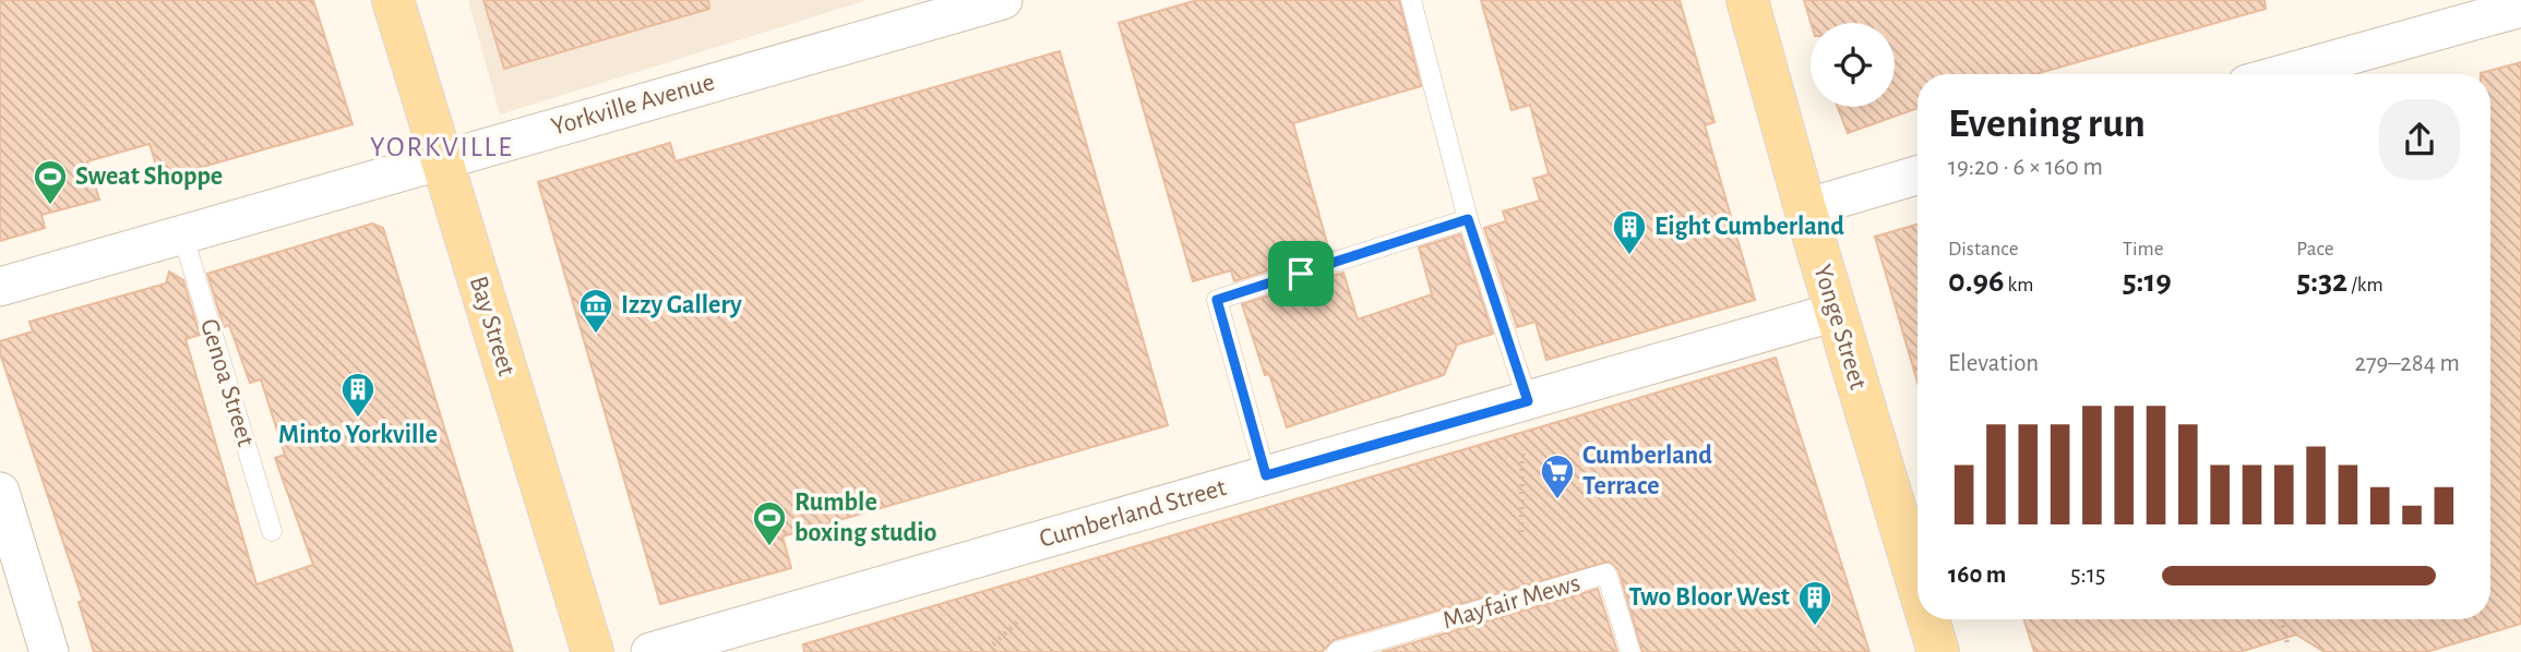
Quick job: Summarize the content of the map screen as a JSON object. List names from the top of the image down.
{
  "streets": {
    "main road": ["Bay Street", "Yonge Street"],
    "street": ["Yorkville Avenue", "Cumberland Street"],
    "lane": ["Genoa Street", "Mayfair Mews"]
  },
  "crossings": [
    ["Yorkville Avenue", "Bay Street"],
    ["Yorkville Avenue", "Genoa Street"],
    ["Yonge Street", "Cumberland Street"]
  ],
  "districts": ["YORKVILLE"],
  "places": {
    "sports": ["Sweat Shoppe", "Rumble boxing studio"],
    "building": ["Eight Cumberland", "Minto Yorkville", "Two Bloor West"],
    "museum": ["Izzy Gallery"],
    "supermarket": ["Cumberland Terrace"]
  },
  "page": {
    "heading": ["Evening run", "19:20 · 6 × 160 m"],
    "stats": [
      ["Distance", "0.96 km"],
      ["Time", "5:19"],
      ["Pace", "5:32 /km"]
    ],
    "chart": ["Elevation", "279–284 m"],
    "list": [
      {
        "name": "160 m",
        "note": "5:15"
      }
    ]
  }
}
